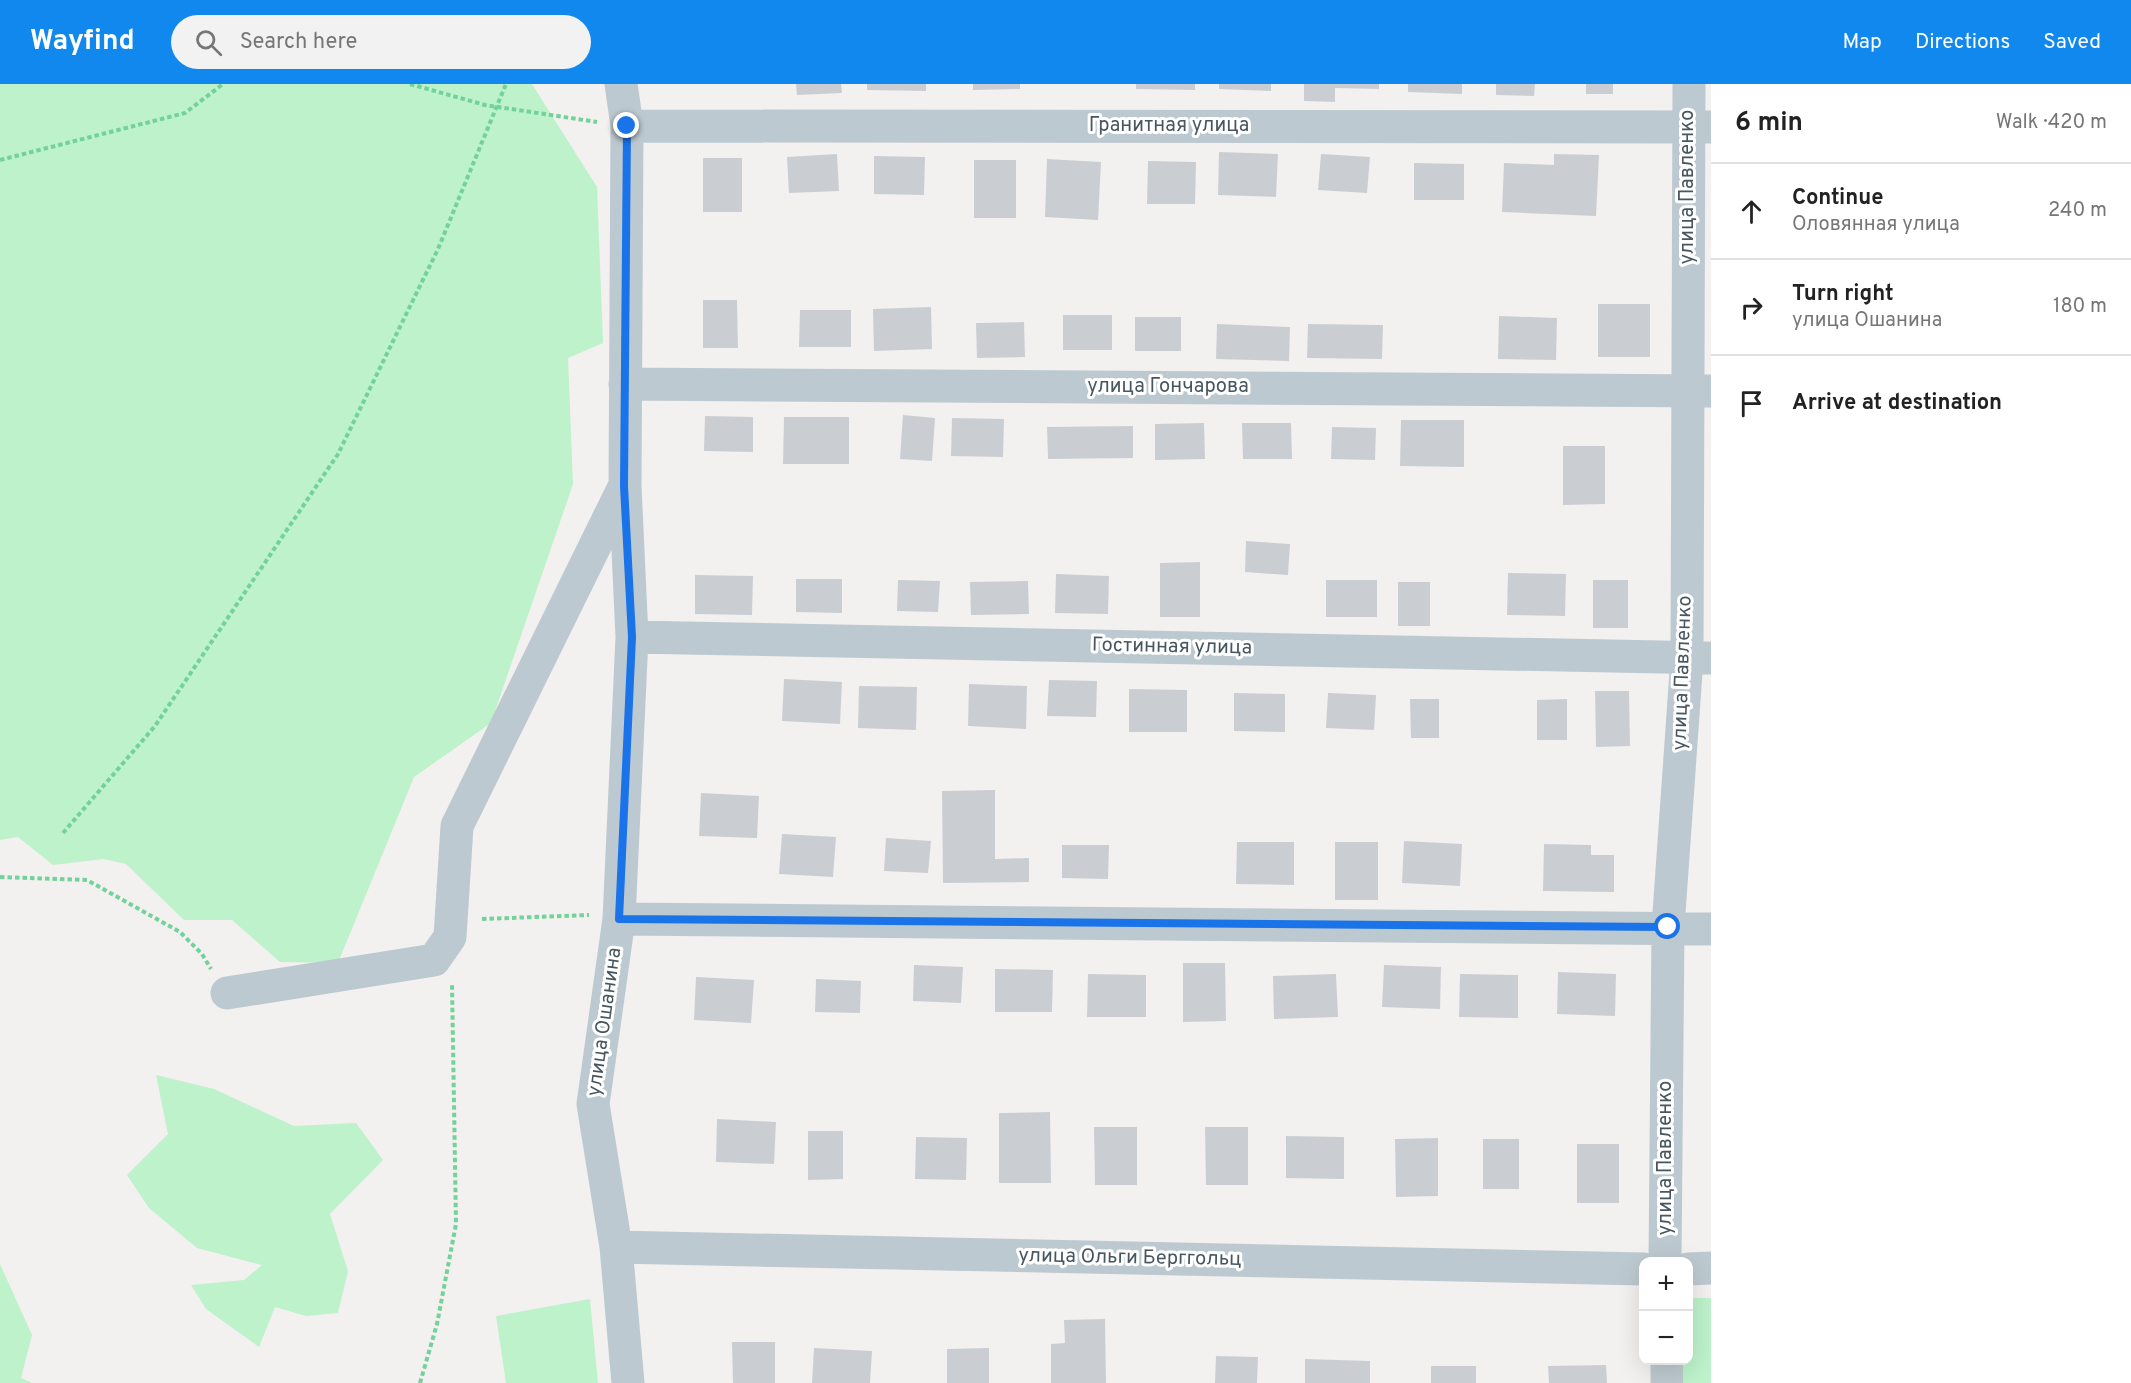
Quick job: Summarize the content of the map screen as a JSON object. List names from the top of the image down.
{
  "streets": {
    "street": [
      "Гранитная улица",
      "улица Павленко",
      "улица Гончарова",
      "Гостинная улица",
      "улица Ошанина",
      "улица Ольги Берггольц"
    ]
  },
  "crossings": [
    ["Гранитная улица", "улица Павленко"],
    ["Гранитная улица", "улица Ошанина"],
    ["улица Павленко", "улица Гончарова"],
    ["улица Павленко", "Гостинная улица"],
    ["улица Гончарова", "улица Ошанина"],
    ["Гостинная улица", "улица Ошанина"],
    ["улица Ошанина", "улица Ольги Берггольц"]
  ],
  "page": {
    "header": "Wayfind",
    "search": "Search here",
    "nav": ["Map", "Directions", "Saved"],
    "heading": ["6 min", "Walk · 420 m"],
    "list": [
      ["Continue", "Оловянная улица", "240 m"],
      ["Turn right", "улица Ошанина", "180 m"],
      "Arrive at destination"
    ],
    "map_buttons": ["+", "−"]
  }
}
